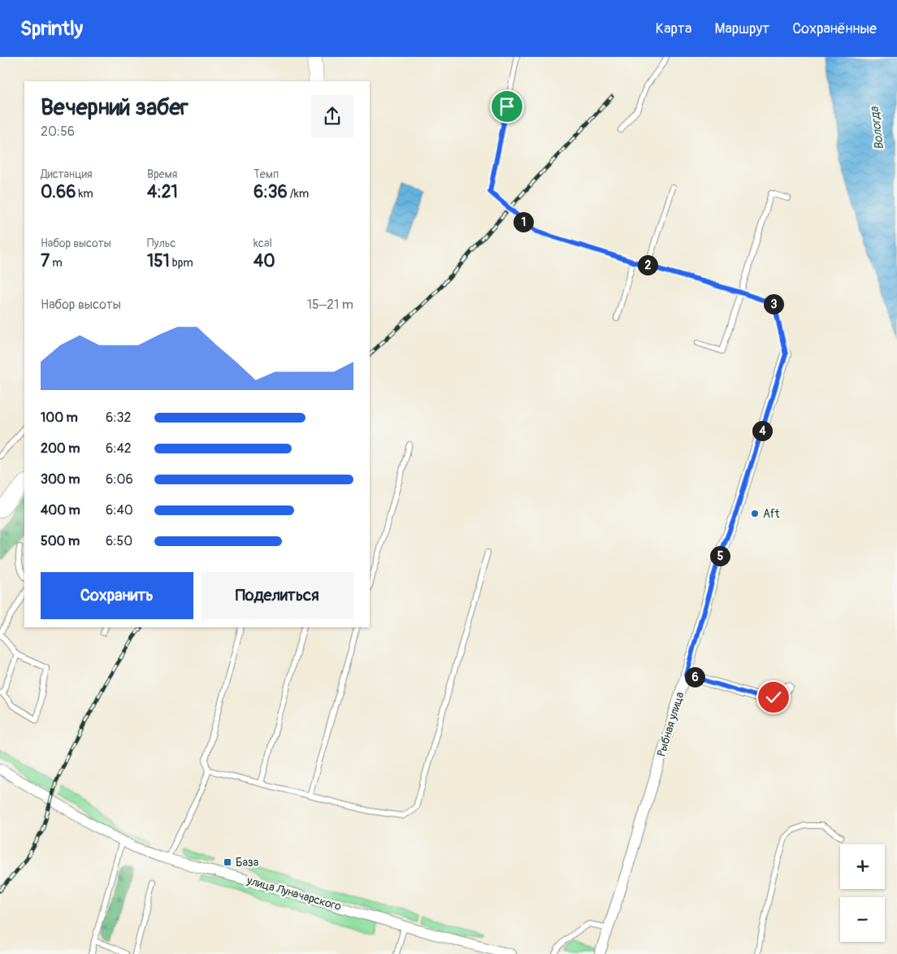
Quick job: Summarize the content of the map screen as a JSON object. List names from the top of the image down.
{
  "streets": {
    "street": ["Рыбная улица", "улица Луначарского"]
  },
  "water": ["Вологда"],
  "places": {
    "other": ["Aft"],
    "transit": ["База"]
  },
  "page": {
    "header": "Sprintly",
    "nav": ["Карта", "Маршрут", "Сохранённые"],
    "heading": ["Вечерний забег", "20:56"],
    "stats": [
      ["Дистанция", "0.66 km"],
      ["Время", "4:21"],
      ["Темп", "6:36 /km"],
      ["Набор высоты", "7 m"],
      ["Пульс", "151 bpm"],
      ["kcal", "40"]
    ],
    "pins": [
      "1",
      "2",
      "3",
      "4",
      "5",
      "6"
    ],
    "chart": ["Набор высоты", "15–21 m"],
    "list": [
      {
        "name": "100 m",
        "note": "6:32"
      },
      {
        "name": "200 m",
        "note": "6:42"
      },
      {
        "name": "300 m",
        "note": "6:06"
      },
      {
        "name": "400 m",
        "note": "6:40"
      },
      {
        "name": "500 m",
        "note": "6:50"
      }
    ],
    "buttons": ["Сохранить", "Поделиться"],
    "map_buttons": ["+", "−"]
  }
}
